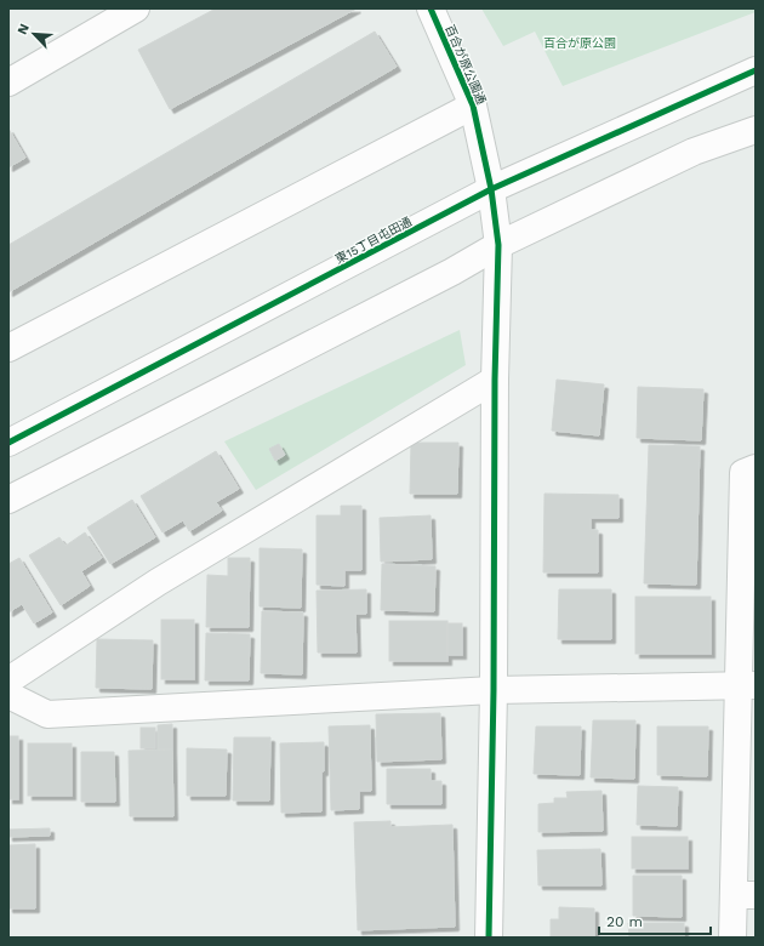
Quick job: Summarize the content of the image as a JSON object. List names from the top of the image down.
{
  "streets": {
    "street": ["百合が原公園通", "東15丁目屯田通"]
  },
  "crossings": [
    ["百合が原公園通", "東15丁目屯田通"]
  ],
  "parks": ["百合が原公園"],
  "scale_bar": "20 m",
  "north": "top left"
}
